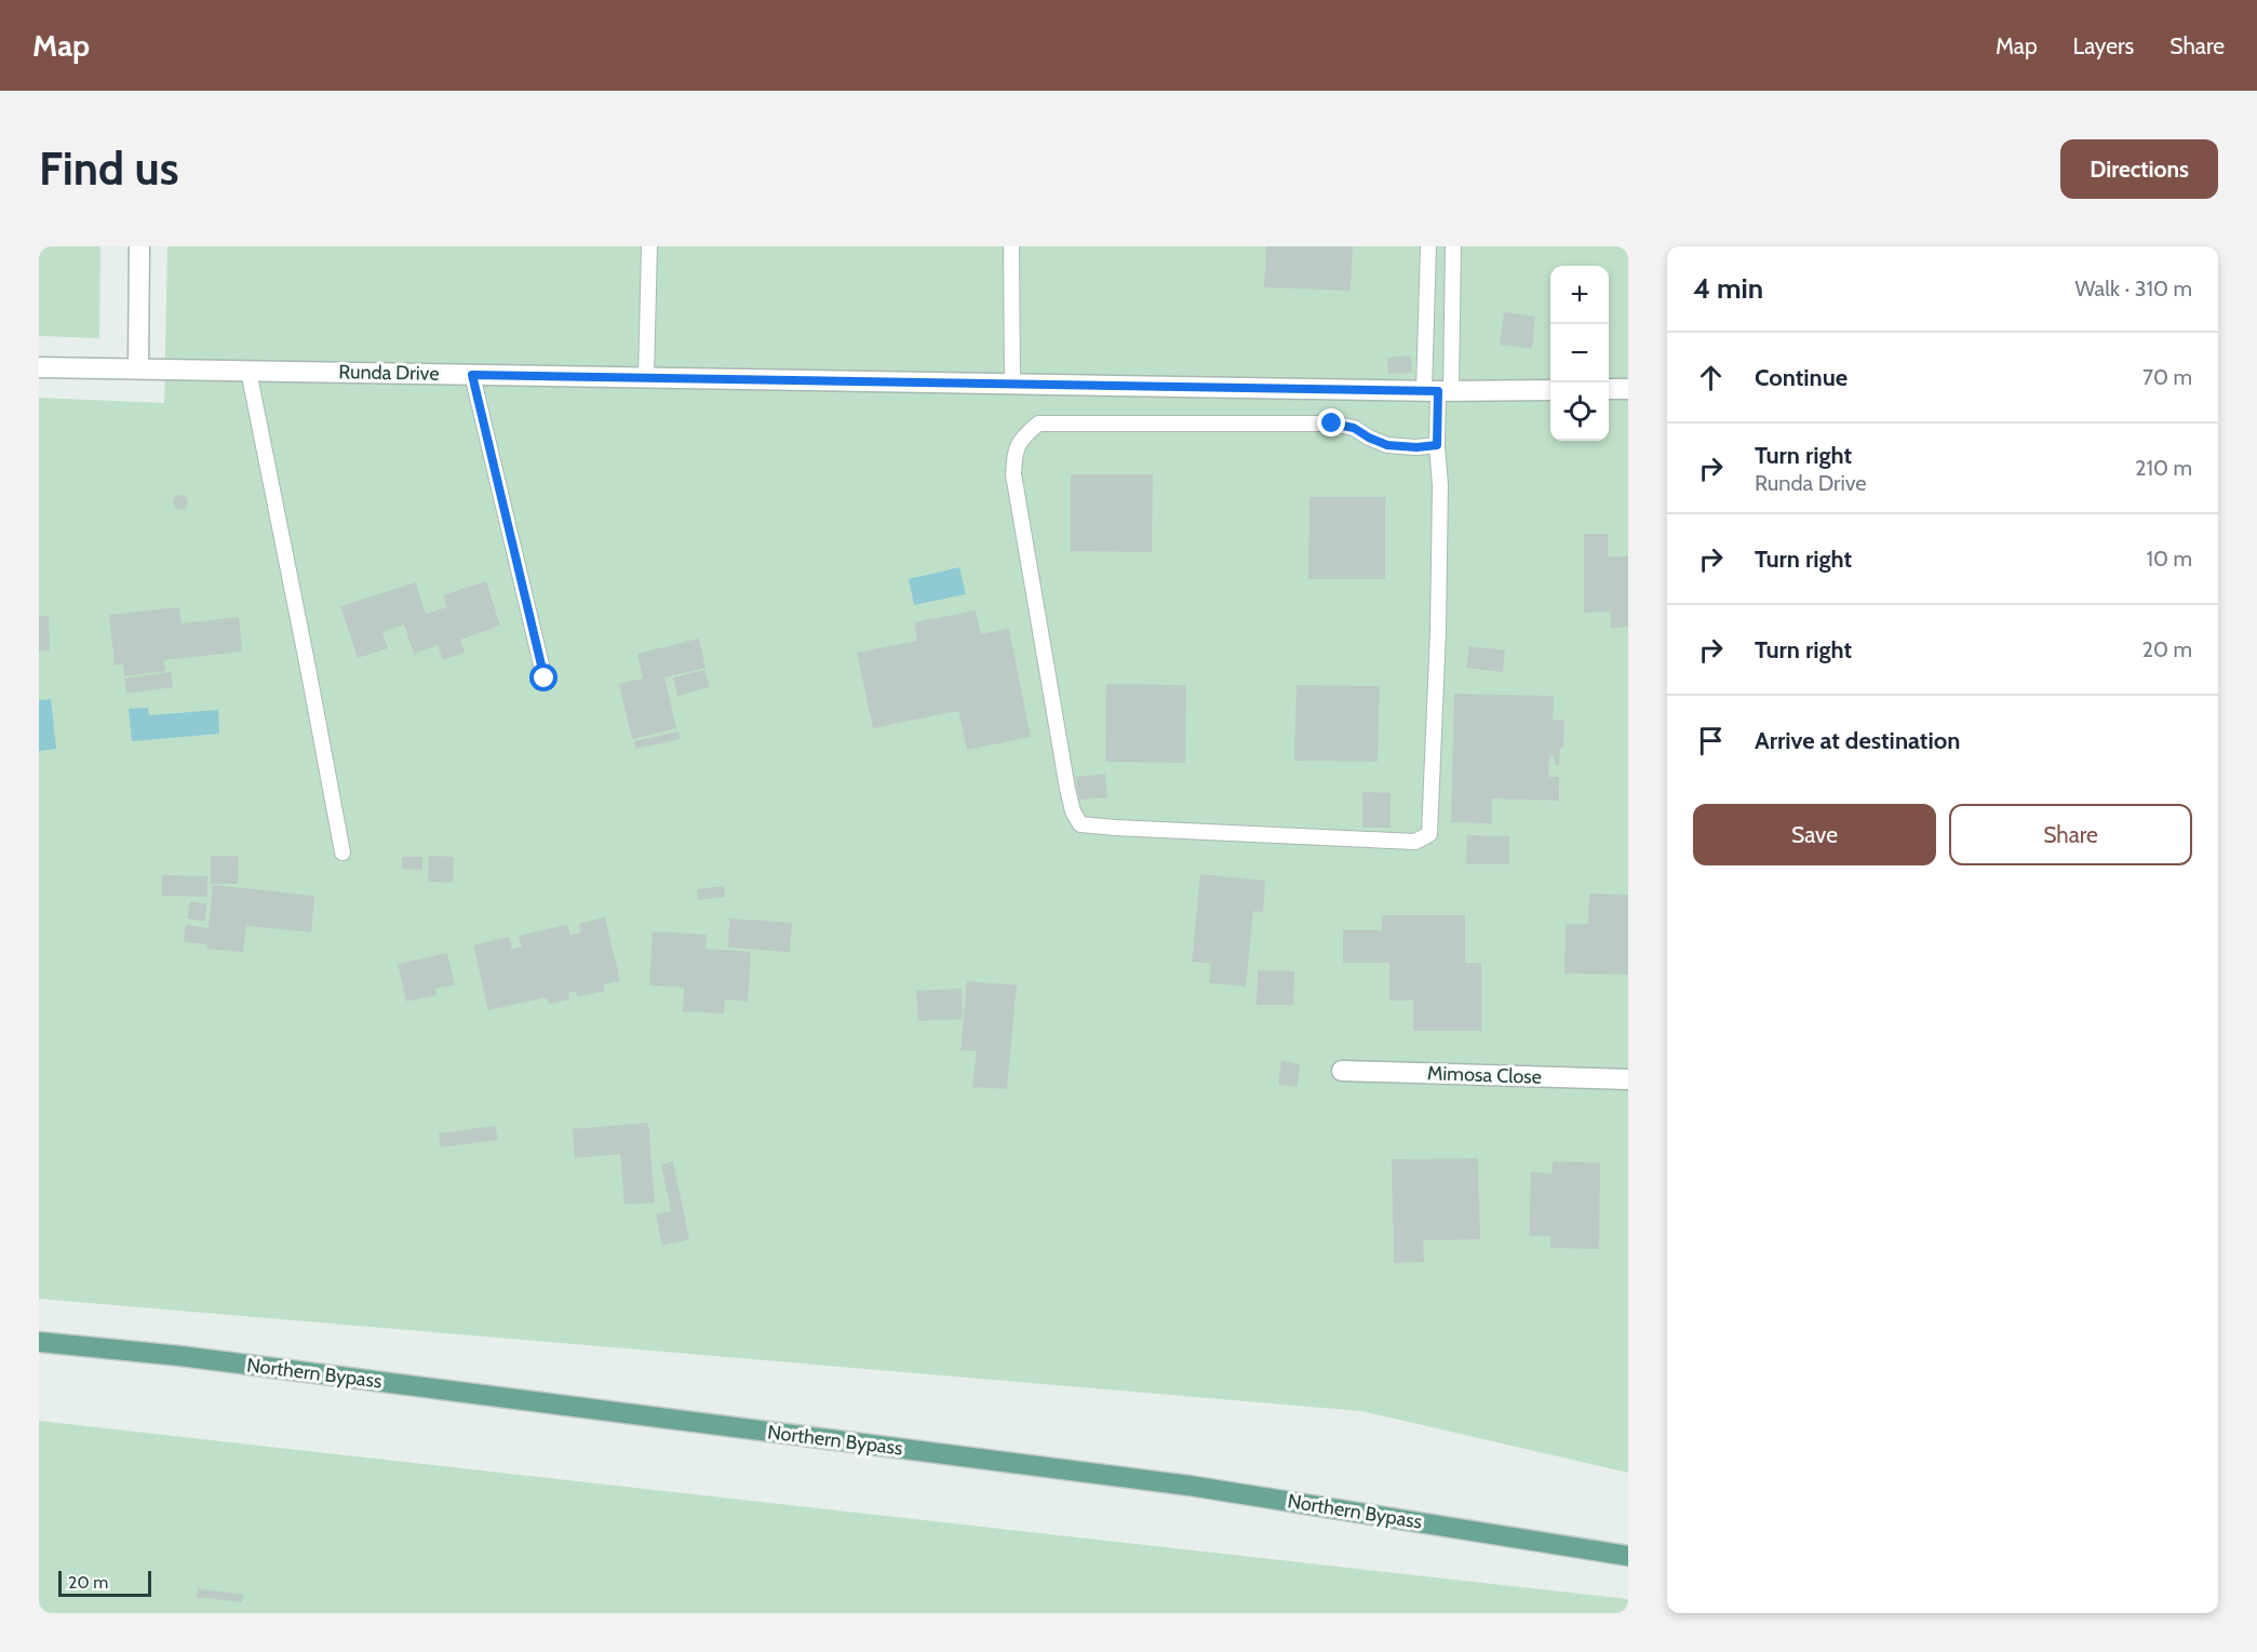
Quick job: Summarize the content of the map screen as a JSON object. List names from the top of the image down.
{
  "streets": {
    "main road": ["Northern Bypass"],
    "street": ["Runda Drive", "Mimosa Close"]
  },
  "scale_bar": "20 m",
  "page": {
    "header": "Map",
    "nav": ["Map", "Layers", "Share"],
    "buttons": [
      "Directions",
      ["Save", "Share"]
    ],
    "title": "Find us",
    "heading": ["4 min", "Walk · 310 m"],
    "map_buttons": ["+", "−"],
    "list": [
      ["Continue", "70 m"],
      ["Turn right", "Runda Drive", "210 m"],
      ["Turn right", "10 m"],
      ["Turn right", "20 m"],
      "Arrive at destination"
    ],
    "scale": "20 m"
  }
}
